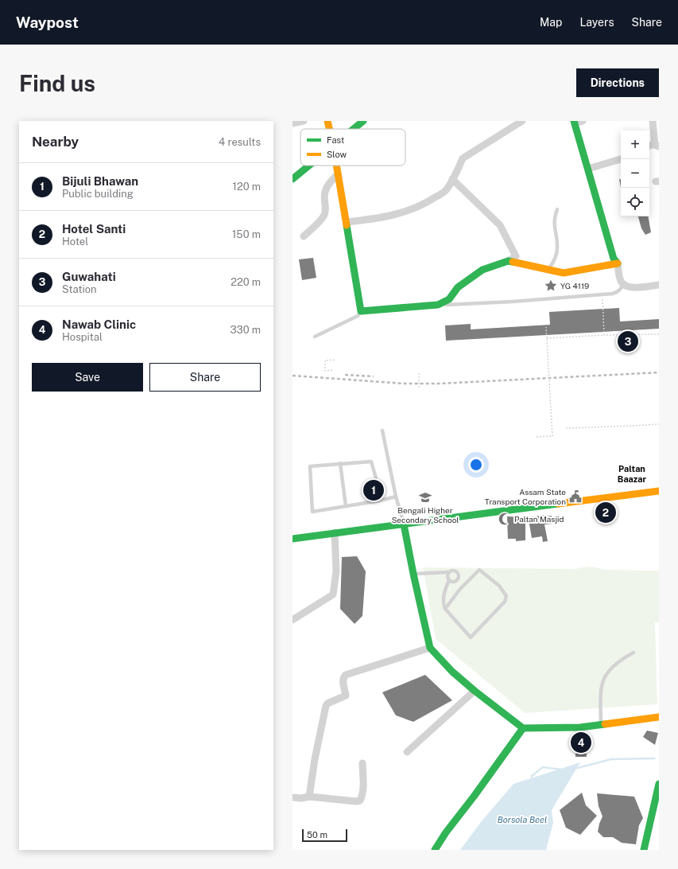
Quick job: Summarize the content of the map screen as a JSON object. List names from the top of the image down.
{
  "districts": ["Paltan Baazar"],
  "water": ["Borsola Beel"],
  "places": {
    "place": ["YG 4119"],
    "public building": ["Assam State Transport Corporation"],
    "school or university": ["Bengali Higher Secondary School"],
    "mosque": ["Paltan Masjid"]
  },
  "legend": ["Fast", "Slow"],
  "scale_bar": "50 m",
  "page": {
    "header": "Waypost",
    "nav": ["Map", "Layers", "Share"],
    "buttons": [
      "Directions",
      ["Save", "Share"]
    ],
    "title": "Find us",
    "heading": ["Nearby", "4 results"],
    "map_buttons": ["+", "−"],
    "list": [
      {
        "mark": "1",
        "name": "Bijuli Bhawan",
        "note": "Public building",
        "value": "120 m"
      },
      {
        "mark": "2",
        "name": "Hotel Santi",
        "note": "Hotel",
        "value": "150 m"
      },
      {
        "mark": "3",
        "name": "Guwahati",
        "note": "Station",
        "value": "220 m"
      },
      {
        "mark": "4",
        "name": "Nawab Clinic",
        "note": "Hospital",
        "value": "330 m"
      }
    ],
    "pins": [
      "3",
      "1",
      "2",
      "4"
    ],
    "scale": "50 m"
  }
}
